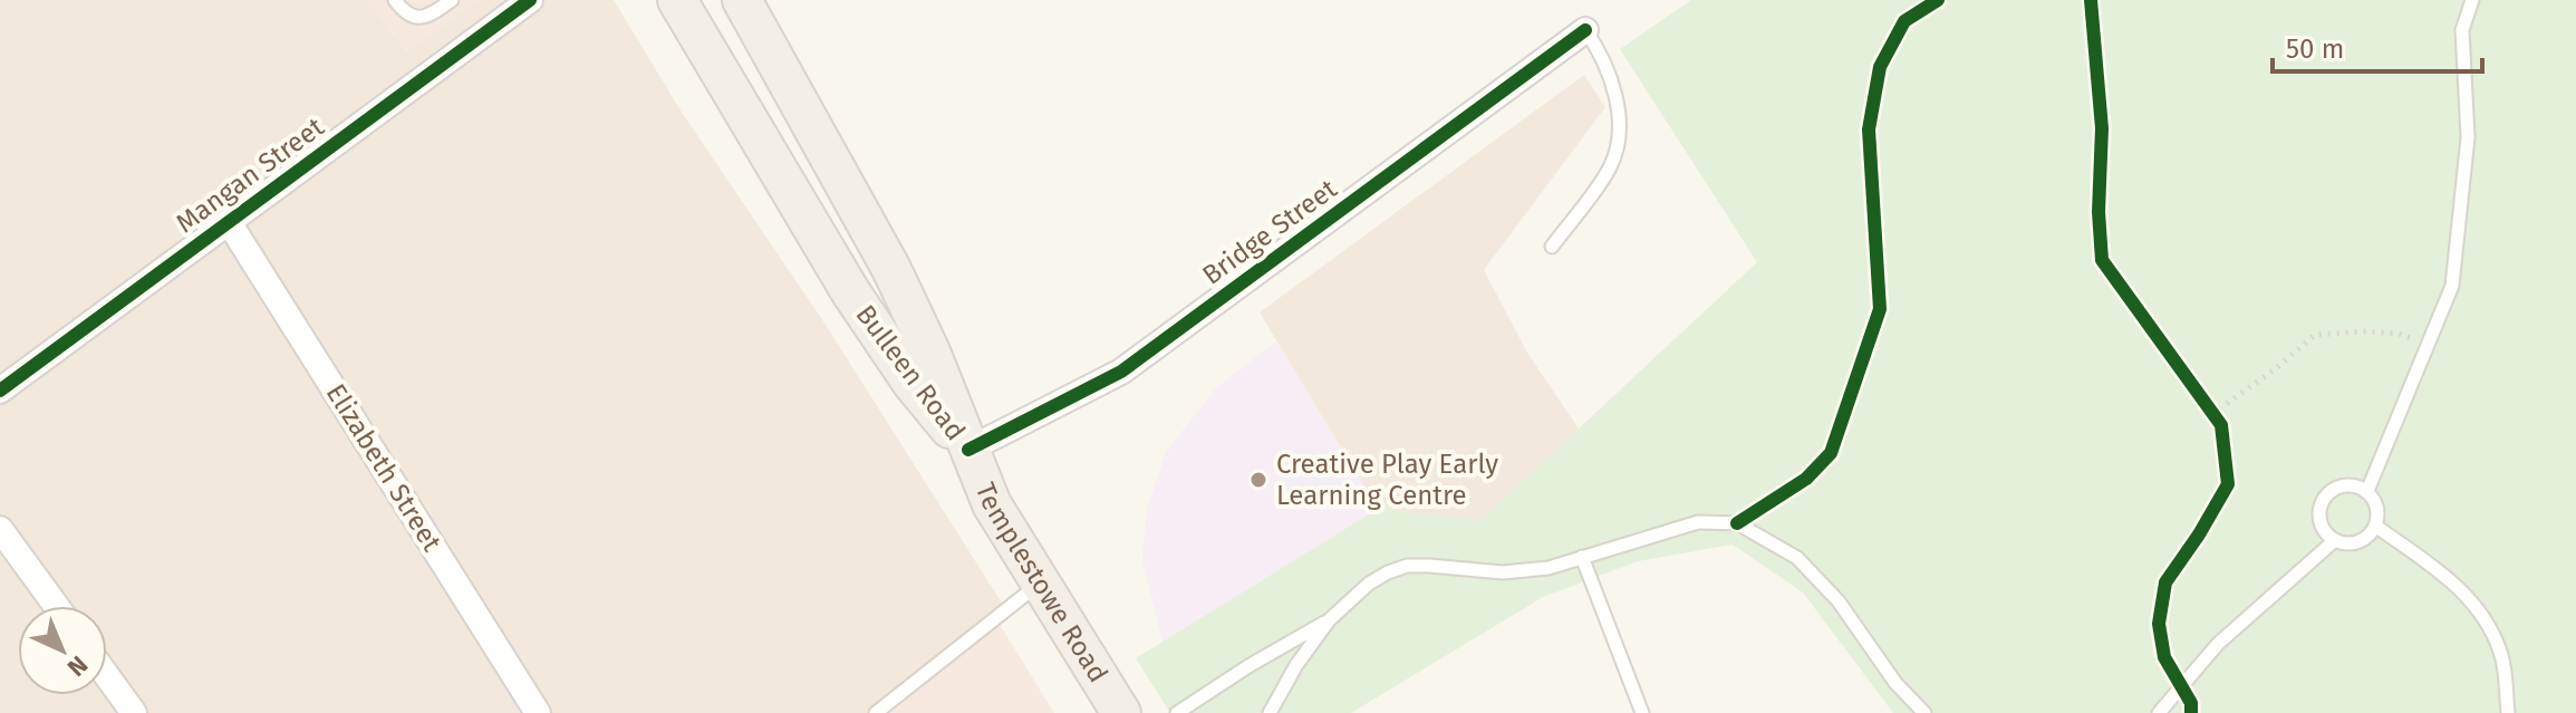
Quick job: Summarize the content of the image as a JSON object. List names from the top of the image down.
{
  "streets": {
    "main road": ["Bulleen Road", "Templestowe Road"],
    "street": ["Mangan Street", "Bridge Street", "Elizabeth Street"]
  },
  "crossings": [
    ["Mangan Street", "Elizabeth Street"],
    ["Bridge Street", "Bulleen Road"],
    ["Bridge Street", "Templestowe Road"],
    ["Bulleen Road", "Templestowe Road"]
  ],
  "places": ["Creative Play Early Learning Centre"],
  "scale_bar": "50 m",
  "north": "bottom right"
}
